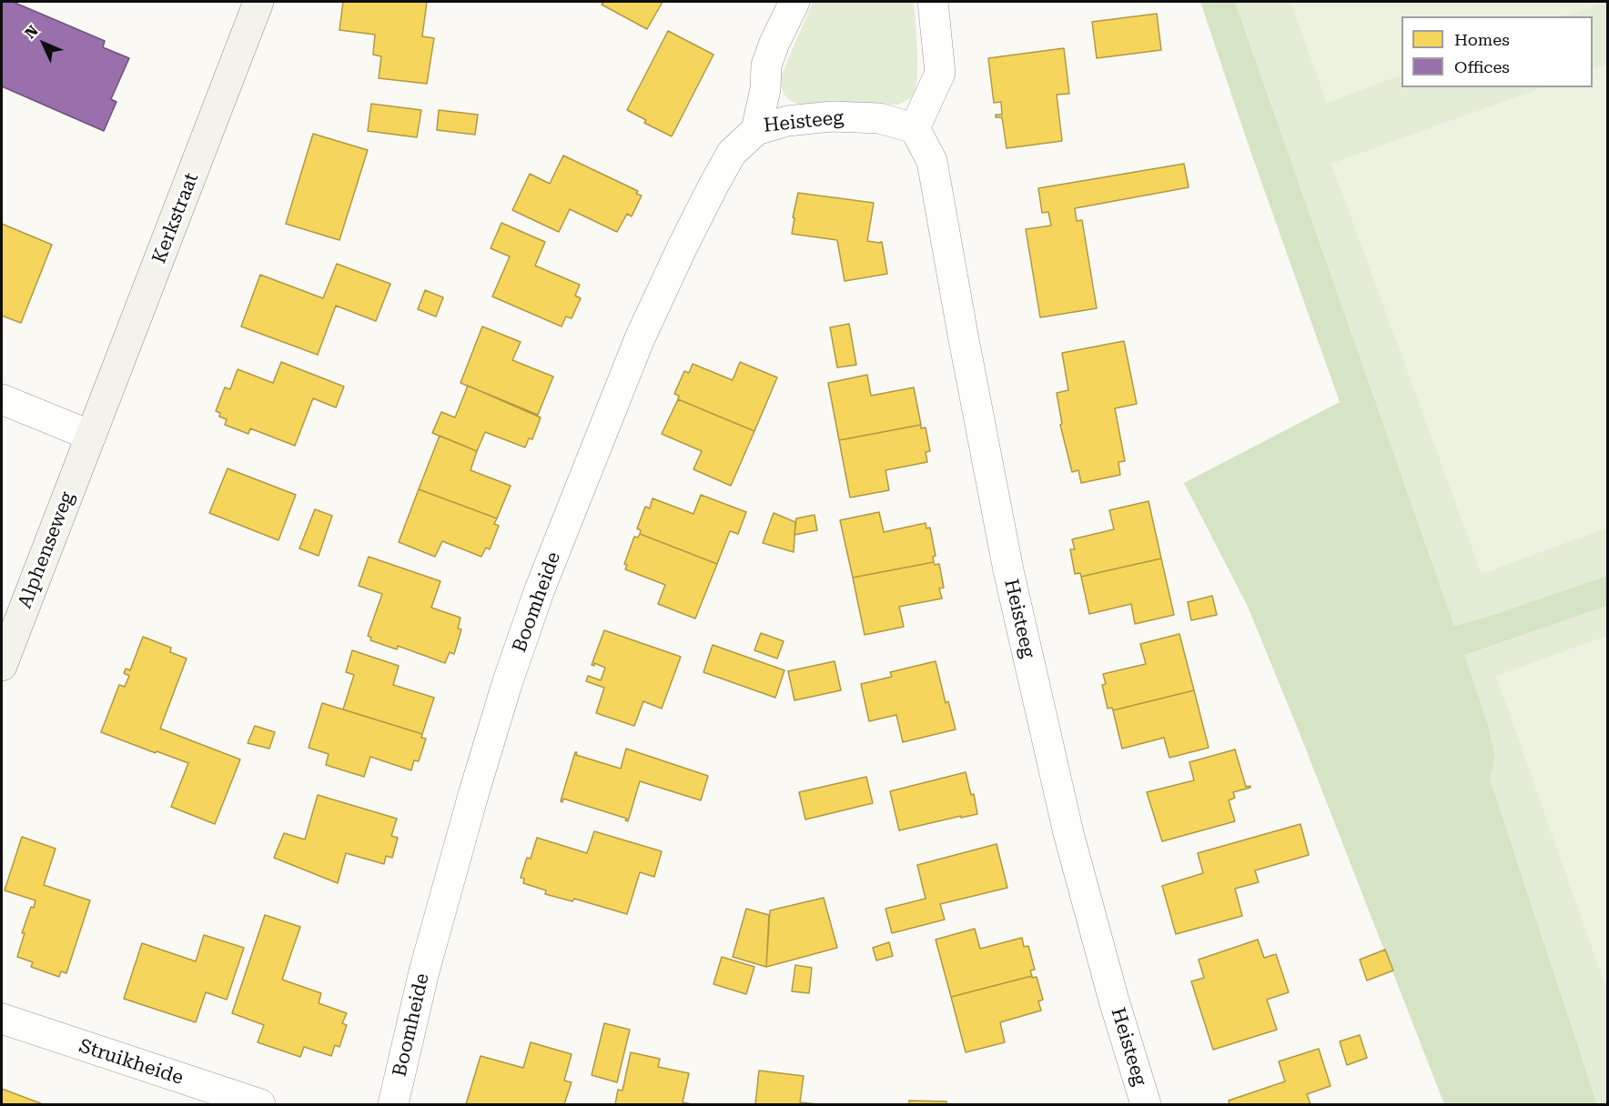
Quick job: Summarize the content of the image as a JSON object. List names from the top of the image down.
{
  "streets": {
    "street": [
      "Heisteeg",
      "Kerkstraat",
      "Alphenseweg",
      "Boomheide",
      "Struikheide"
    ]
  },
  "crossings": [
    ["Heisteeg", "Boomheide"],
    ["Kerkstraat", "Alphenseweg"]
  ],
  "legend": ["Homes", "Offices"],
  "north": "top left"
}
